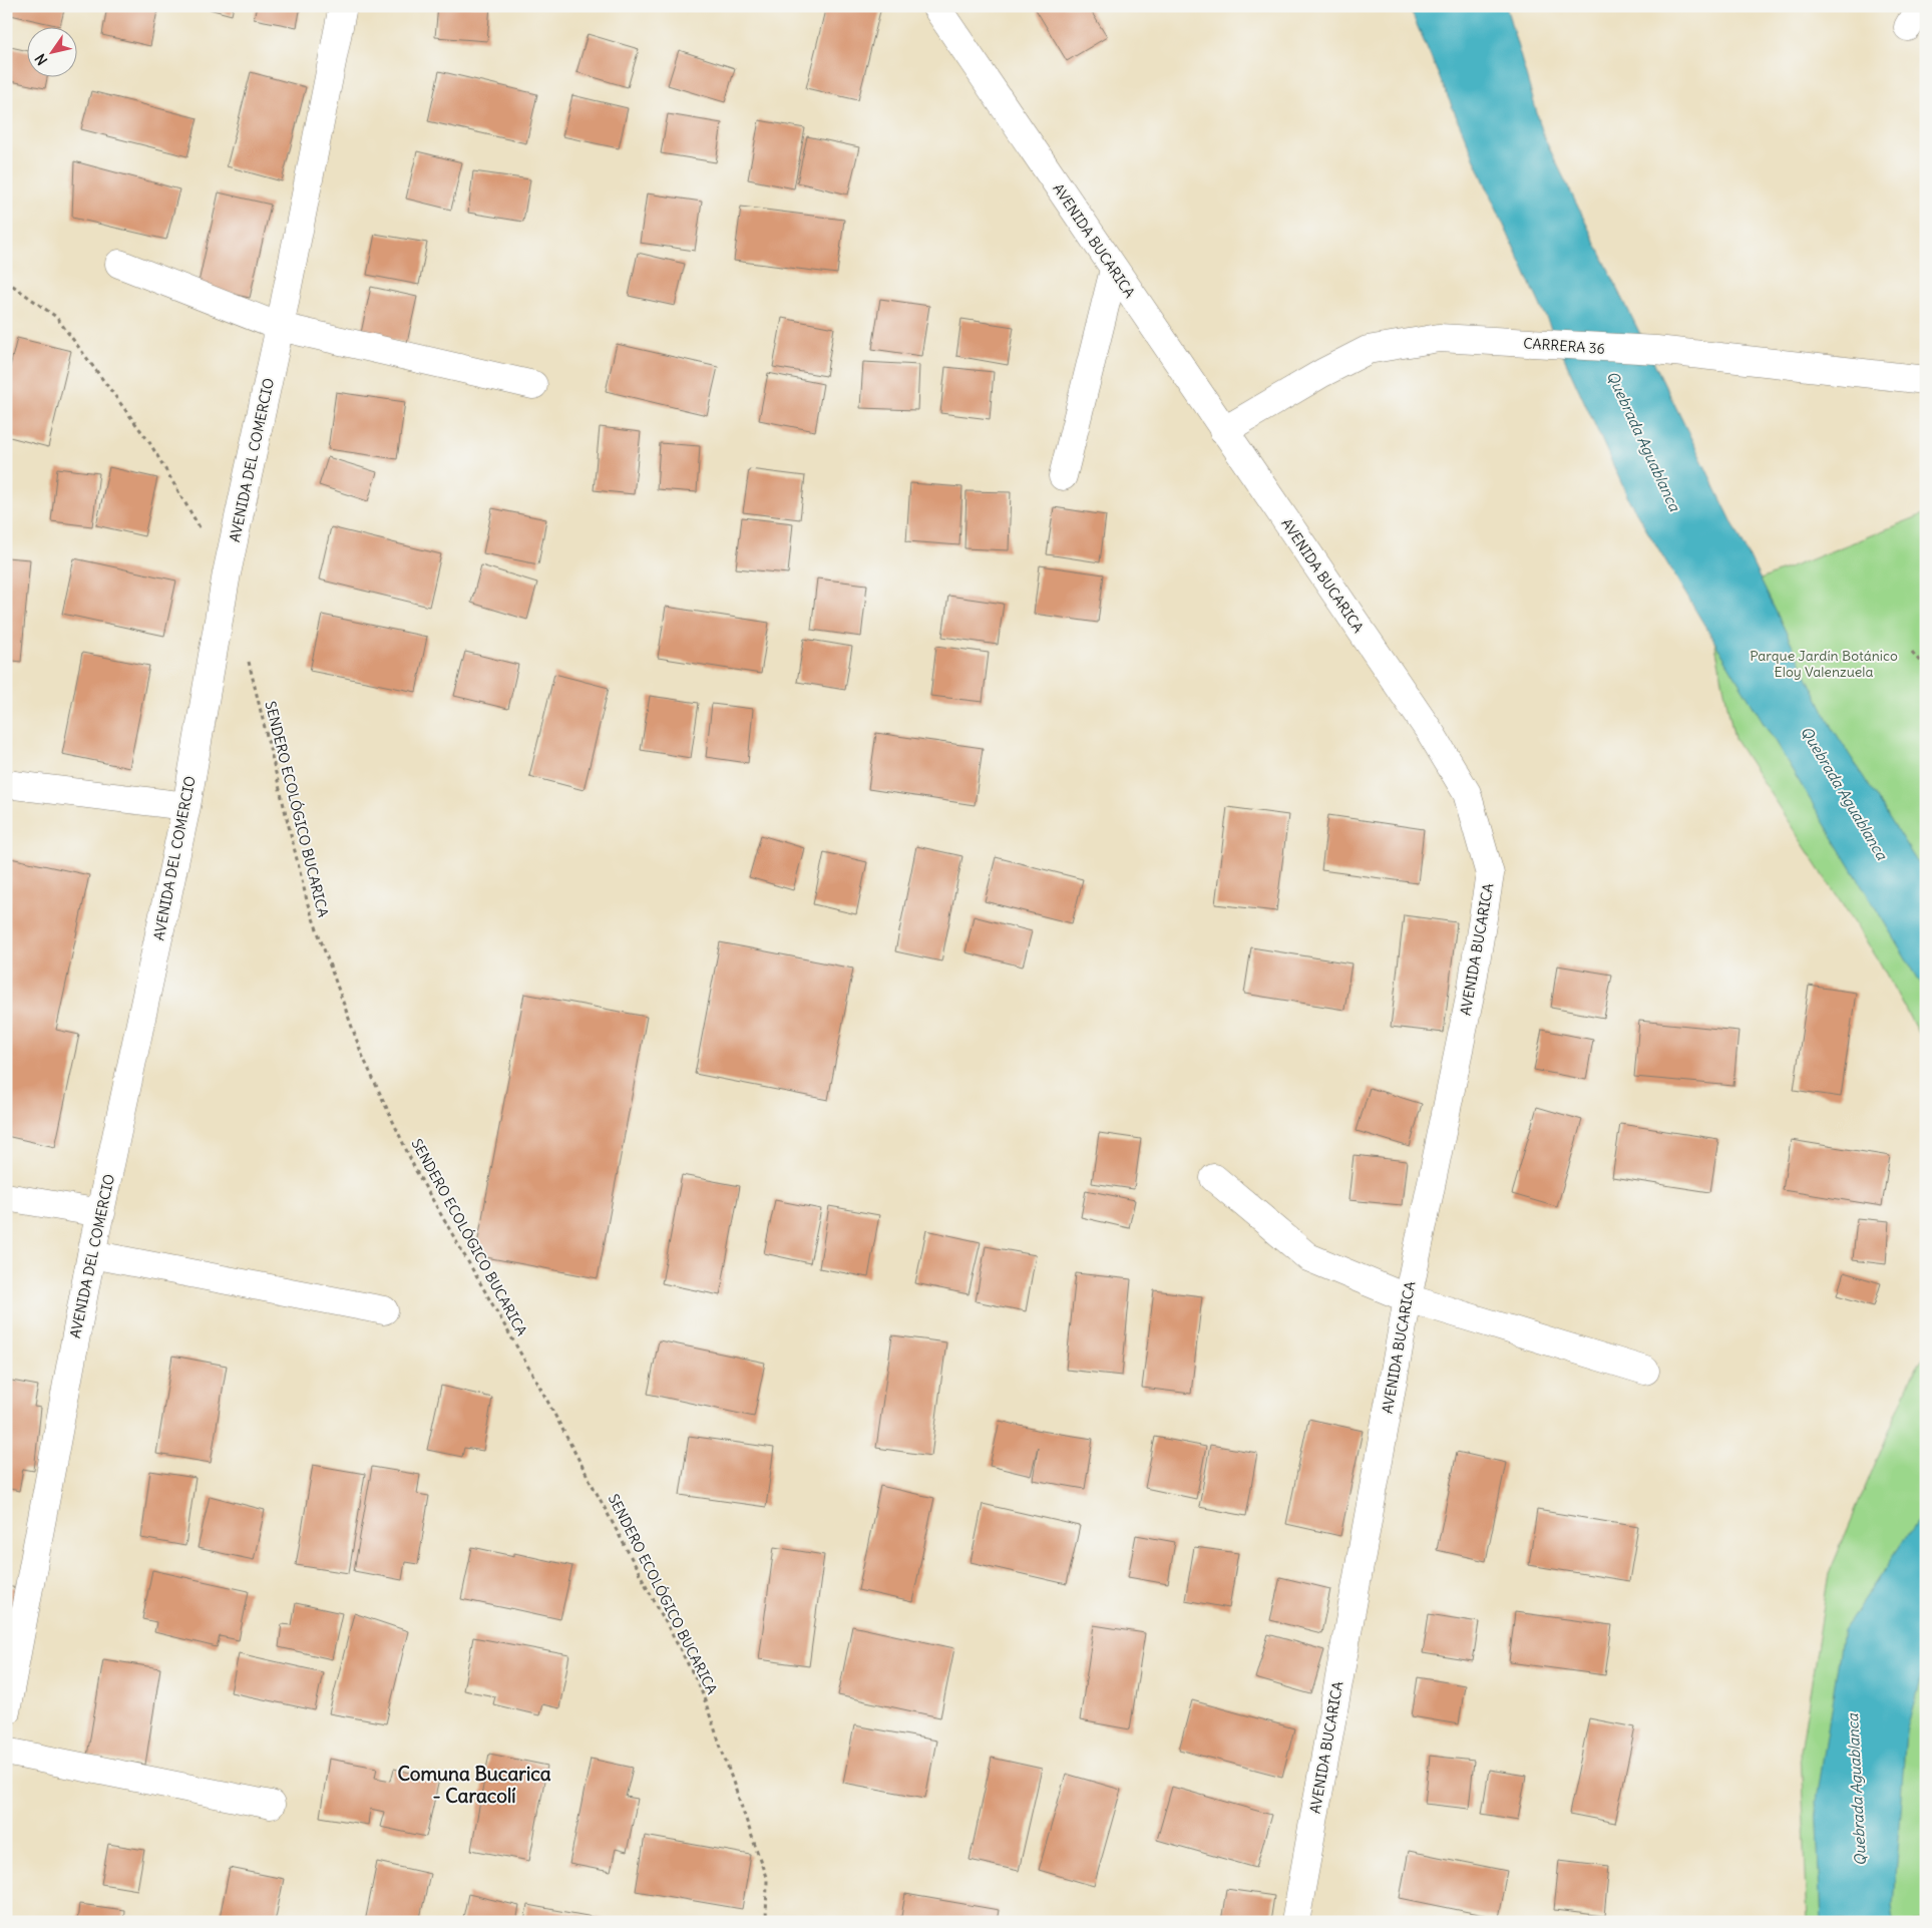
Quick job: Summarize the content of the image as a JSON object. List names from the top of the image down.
{
  "streets": {
    "street": ["AVENIDA BUCARICA", "CARRERA 36", "AVENIDA DEL COMERCIO"],
    "path": ["SENDERO ECOLÓGICO BUCARICA"]
  },
  "crossings": [
    ["AVENIDA BUCARICA", "CARRERA 36"]
  ],
  "districts": ["Comuna Bucarica - Caracolí"],
  "water": ["Quebrada Aguablanca"],
  "parks": ["Parque Jardín Botánico Eloy Valenzuela"],
  "north": "bottom left"
}
